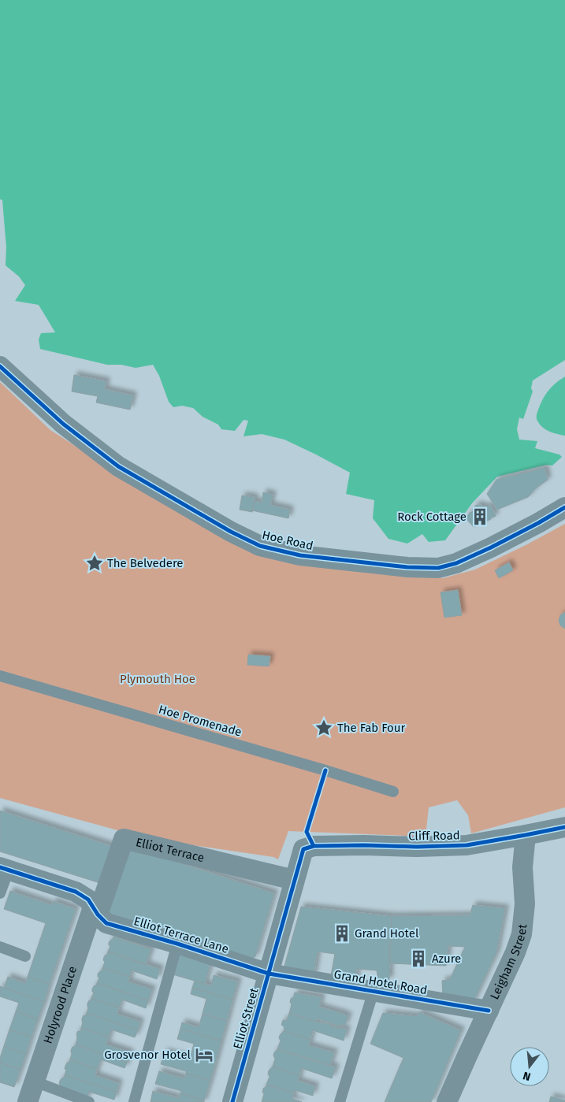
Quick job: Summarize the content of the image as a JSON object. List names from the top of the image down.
{
  "streets": {
    "street": [
      "Hoe Road",
      "Cliff Road",
      "Elliot Terrace",
      "Elliot Terrace Lane",
      "Leigham Street",
      "Grand Hotel Road",
      "Holyrood Place",
      "Elliot Street"
    ],
    "lane": ["Hoe Promenade"]
  },
  "crossings": [
    ["Cliff Road", "Leigham Street"],
    ["Cliff Road", "Elliot Street"],
    ["Elliot Terrace", "Elliot Terrace Lane"],
    ["Elliot Terrace", "Holyrood Place"],
    ["Elliot Terrace", "Elliot Street"],
    ["Elliot Terrace Lane", "Grand Hotel Road"],
    ["Elliot Terrace Lane", "Holyrood Place"],
    ["Elliot Terrace Lane", "Elliot Street"],
    ["Leigham Street", "Grand Hotel Road"],
    ["Grand Hotel Road", "Elliot Street"]
  ],
  "parks": ["Plymouth Hoe"],
  "places": {
    "building": ["Rock Cottage", "Grand Hotel", "Azure"],
    "place": ["The Belvedere", "The Fab Four"],
    "hotel": ["Grosvenor Hotel"]
  },
  "north": "bottom"
}
